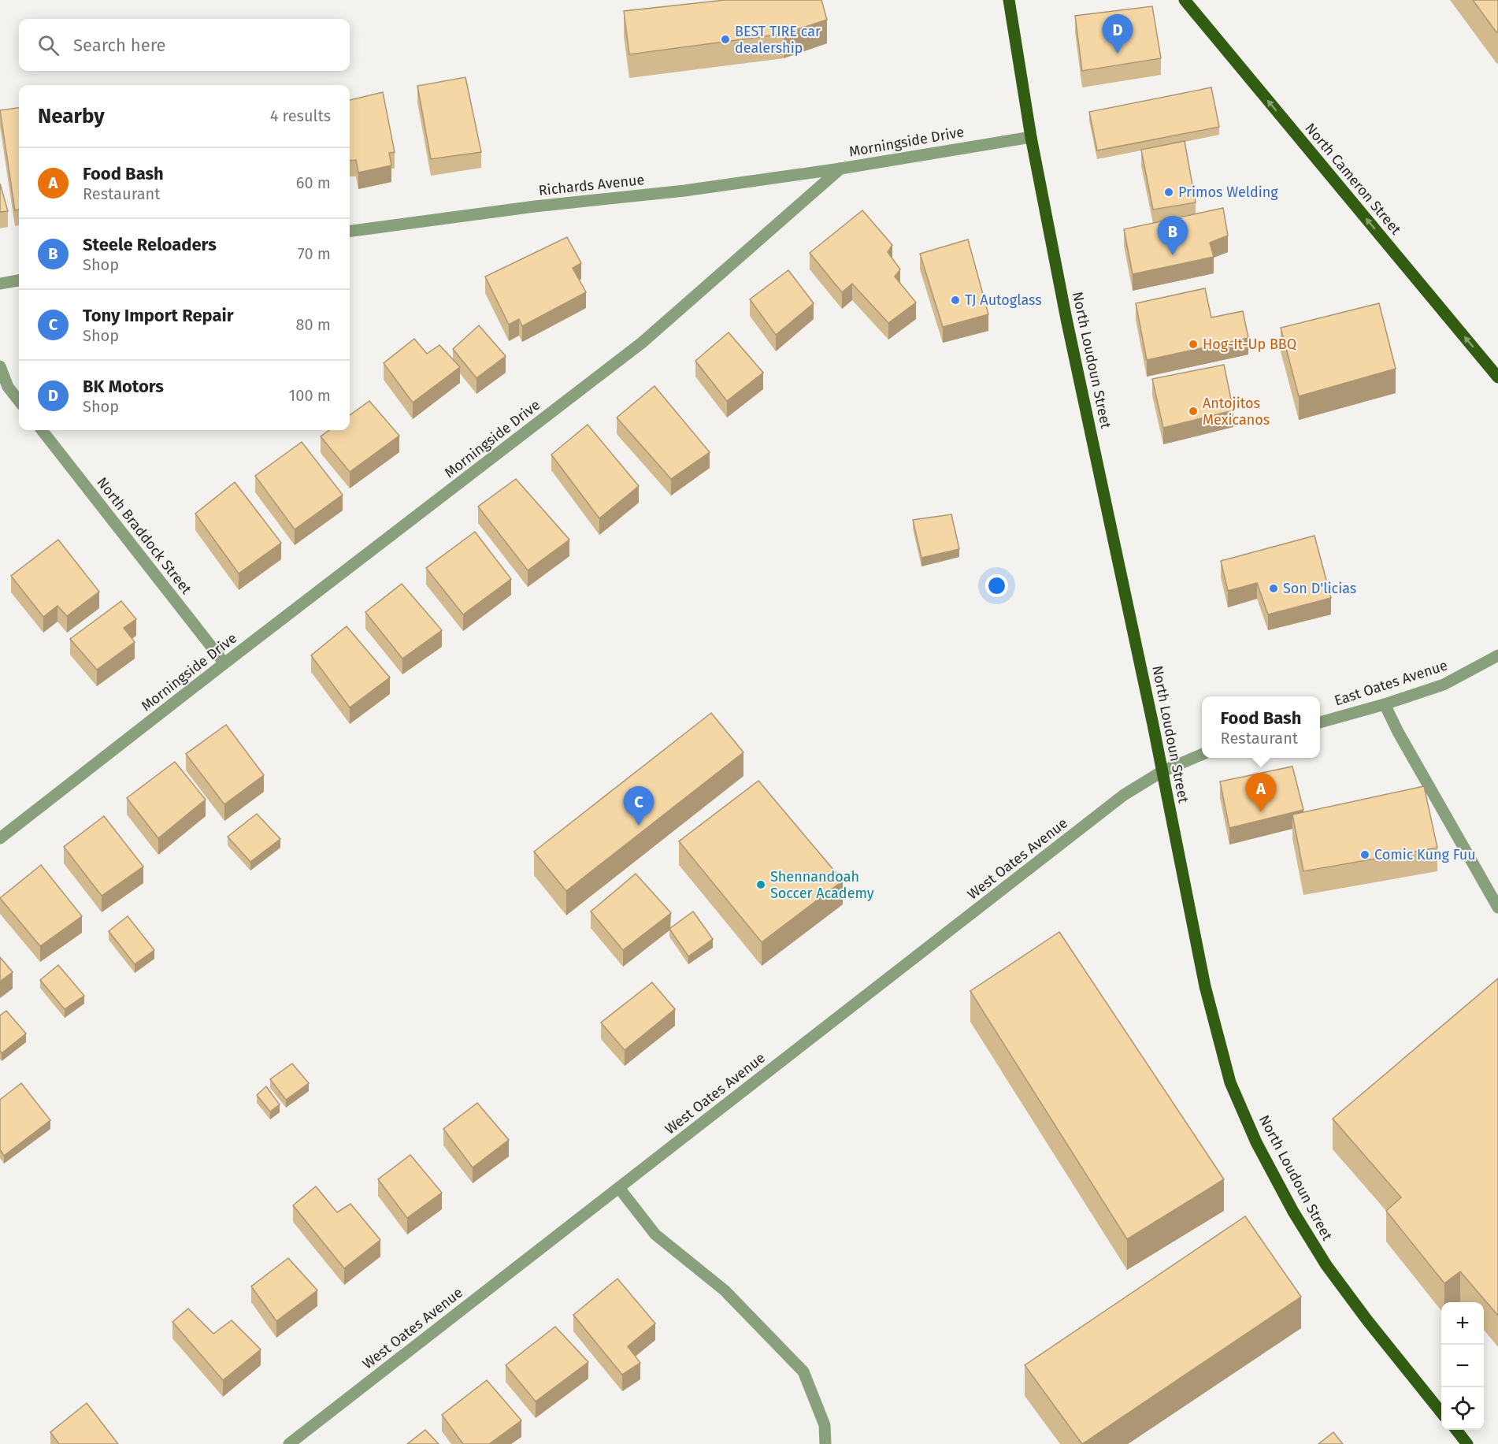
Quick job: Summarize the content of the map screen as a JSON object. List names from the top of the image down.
{
  "streets": {
    "main road": ["North Cameron Street", "North Loudoun Street"],
    "street": [
      "Morningside Drive",
      "Richards Avenue",
      "North Braddock Street",
      "East Oates Avenue",
      "West Oates Avenue"
    ]
  },
  "crossings": [
    ["Morningside Drive", "Richards Avenue"],
    ["Morningside Drive", "North Loudoun Street"],
    ["Morningside Drive", "North Braddock Street"],
    ["North Loudoun Street", "West Oates Avenue"]
  ],
  "one_way": ["North Cameron Street"],
  "places": [
    "BEST TIRE car dealership",
    "Primos Welding",
    "TJ Autoglass",
    "Hog-It-Up BBQ",
    "Antojitos Mexicanos",
    "Son D'licias",
    "Comic Kung Fuu",
    "Shennandoah Soccer Academy"
  ],
  "page": {
    "pins": [
      "D",
      "B",
      "A",
      "C"
    ],
    "search": "Search here",
    "heading": ["Nearby", "4 results"],
    "list": [
      {
        "mark": "A",
        "name": "Food Bash",
        "note": "Restaurant",
        "value": "60 m"
      },
      {
        "mark": "B",
        "name": "Steele Reloaders",
        "note": "Shop",
        "value": "70 m"
      },
      {
        "mark": "C",
        "name": "Tony Import Repair",
        "note": "Shop",
        "value": "80 m"
      },
      {
        "mark": "D",
        "name": "BK Motors",
        "note": "Shop",
        "value": "100 m"
      }
    ],
    "popup": ["Food Bash", "Restaurant"],
    "map_buttons": ["+", "−"]
  }
}
